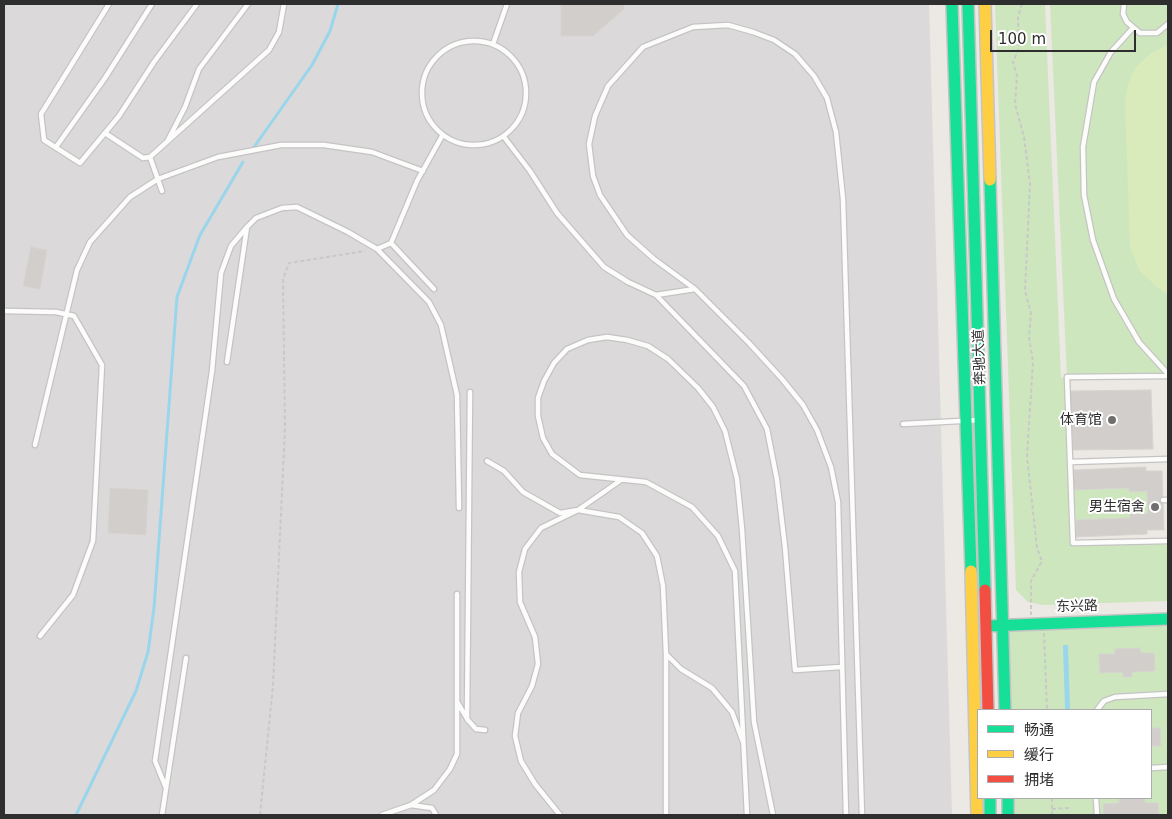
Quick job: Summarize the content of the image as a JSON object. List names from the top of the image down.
{
  "streets": {
    "main road": ["奔驰大道", "东兴路"]
  },
  "crossings": [
    ["奔驰大道", "东兴路"]
  ],
  "places": ["体育馆", "男生宿舍"],
  "legend": ["畅通", "缓行", "拥堵"],
  "scale_bar": "100 m"
}
